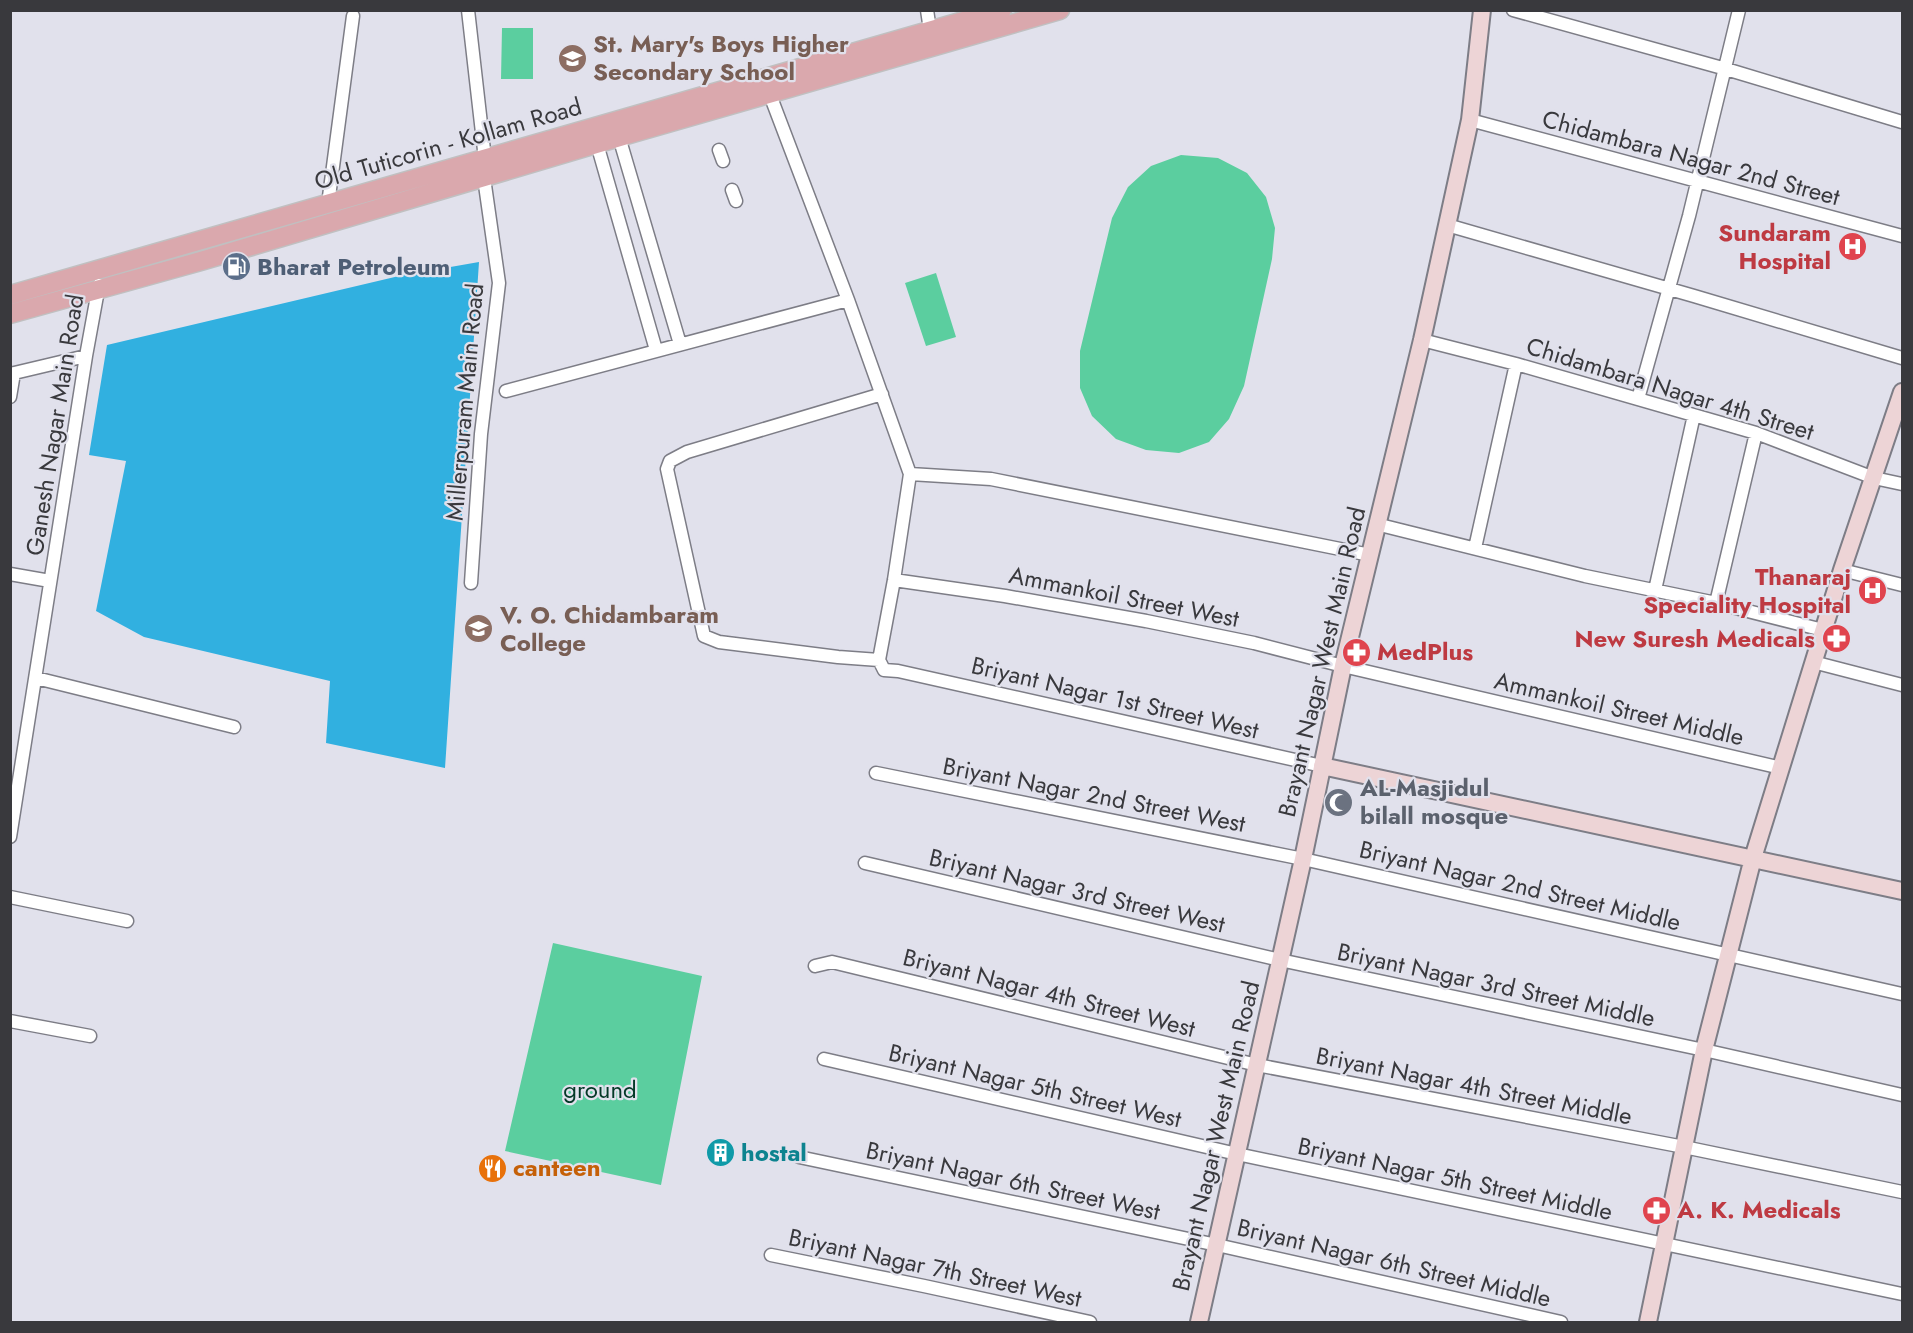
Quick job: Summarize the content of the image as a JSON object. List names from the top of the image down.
{
  "streets": {
    "main road": ["Old Tuticorin - Kollam Road"],
    "street": [
      "Chidambara Nagar 2nd Street",
      "Chidambara Nagar 4th Street",
      "Millerpuram Main Road",
      "Ganesh Nagar Main Road",
      "Ammankoil Street West",
      "Brayant Nagar West Main Road",
      "Briyant Nagar 1st Street West",
      "Ammankoil Street Middle",
      "Briyant Nagar 2nd Street West",
      "Briyant Nagar 2nd Street Middle",
      "Briyant Nagar 3rd Street West",
      "Briyant Nagar 3rd Street Middle",
      "Briyant Nagar 4th Street West",
      "Briyant Nagar 5th Street West",
      "Briyant Nagar 4th Street Middle",
      "Briyant Nagar 5th Street Middle",
      "Briyant Nagar 6th Street West",
      "Briyant Nagar 6th Street Middle",
      "Briyant Nagar 7th Street West"
    ]
  },
  "crossings": [
    ["Old Tuticorin - Kollam Road", "Millerpuram Main Road"],
    ["Old Tuticorin - Kollam Road", "Ganesh Nagar Main Road"],
    ["Chidambara Nagar 2nd Street", "Brayant Nagar West Main Road"],
    ["Chidambara Nagar 4th Street", "Brayant Nagar West Main Road"],
    ["Ammankoil Street West", "Brayant Nagar West Main Road"],
    ["Ammankoil Street West", "Ammankoil Street Middle"],
    ["Brayant Nagar West Main Road", "Briyant Nagar 1st Street West"],
    ["Brayant Nagar West Main Road", "Ammankoil Street Middle"],
    ["Brayant Nagar West Main Road", "Briyant Nagar 2nd Street West"],
    ["Brayant Nagar West Main Road", "Briyant Nagar 2nd Street Middle"],
    ["Brayant Nagar West Main Road", "Briyant Nagar 3rd Street West"],
    ["Brayant Nagar West Main Road", "Briyant Nagar 3rd Street Middle"],
    ["Brayant Nagar West Main Road", "Briyant Nagar 4th Street West"],
    ["Brayant Nagar West Main Road", "Briyant Nagar 5th Street West"],
    ["Brayant Nagar West Main Road", "Briyant Nagar 4th Street Middle"],
    ["Brayant Nagar West Main Road", "Briyant Nagar 5th Street Middle"],
    ["Brayant Nagar West Main Road", "Briyant Nagar 6th Street West"],
    ["Brayant Nagar West Main Road", "Briyant Nagar 6th Street Middle"],
    ["Briyant Nagar 2nd Street West", "Briyant Nagar 2nd Street Middle"],
    ["Briyant Nagar 3rd Street West", "Briyant Nagar 3rd Street Middle"],
    ["Briyant Nagar 4th Street West", "Briyant Nagar 4th Street Middle"],
    ["Briyant Nagar 5th Street West", "Briyant Nagar 5th Street Middle"],
    ["Briyant Nagar 6th Street West", "Briyant Nagar 6th Street Middle"]
  ],
  "parks": ["ground"],
  "places": {
    "school or university": ["St. Mary's Boys Higher Secondary School", "V. O. Chidambaram College"],
    "hospital": ["Sundaram Hospital", "Thanaraj Speciality Hospital"],
    "fuel station": ["Bharat Petroleum"],
    "pharmacy": ["New Suresh Medicals", "MedPlus", "A. K. Medicals"],
    "mosque": ["AL-Masjidul bilall mosque"],
    "building": ["hostal"],
    "restaurant": ["canteen"]
  }
}
